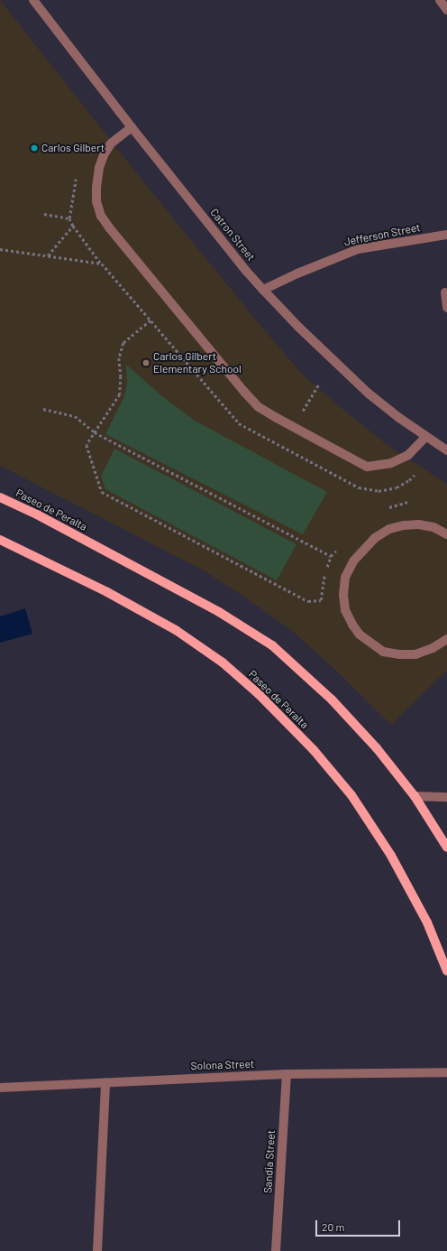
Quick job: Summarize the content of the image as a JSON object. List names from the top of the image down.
{
  "streets": {
    "main road": ["Paseo de Peralta"],
    "street": [
      "Catron Street",
      "Jefferson Street",
      "Solona Street",
      "Sandia Street"
    ]
  },
  "crossings": [
    ["Catron Street", "Jefferson Street"],
    ["Solona Street", "Sandia Street"]
  ],
  "places": ["Carlos Gilbert", "Carlos Gilbert Elementary School"],
  "scale_bar": "20 m"
}
